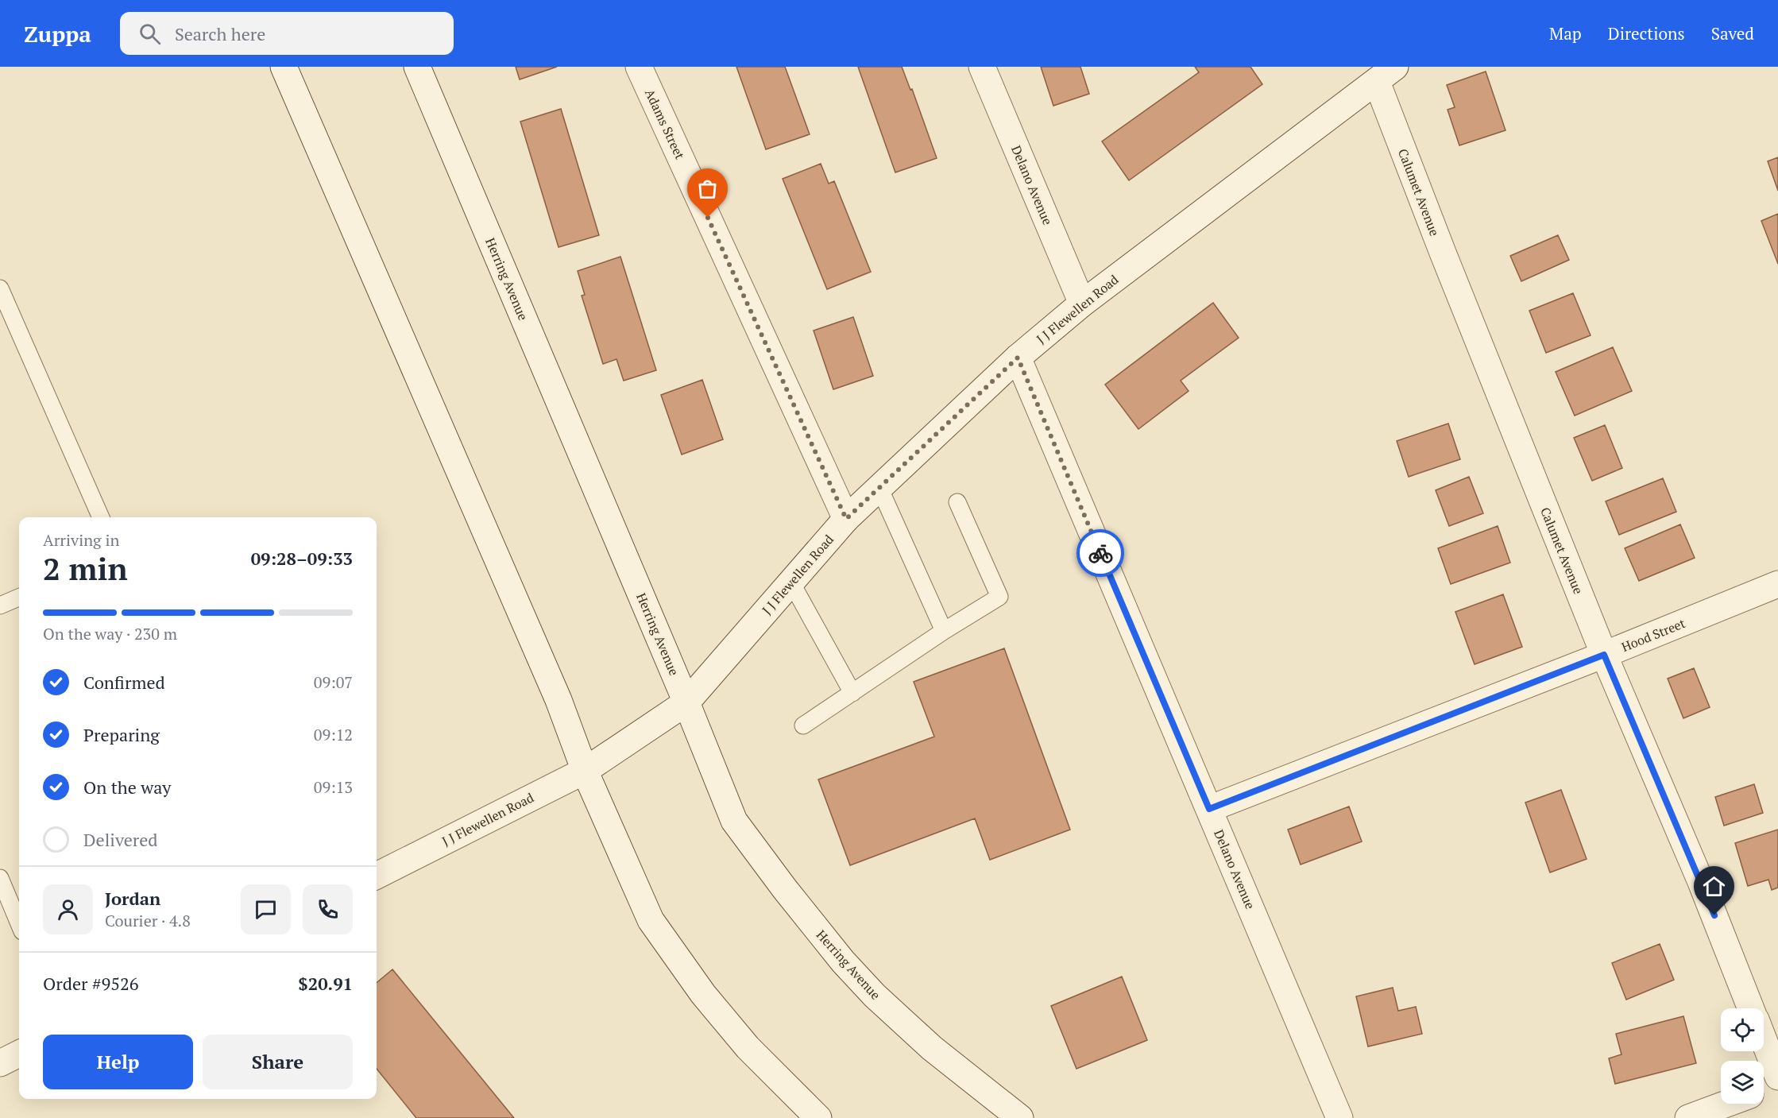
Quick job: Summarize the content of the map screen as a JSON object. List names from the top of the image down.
{
  "streets": {
    "street": [
      "Adams Street",
      "Delano Avenue",
      "Calumet Avenue",
      "Herring Avenue",
      "J J Flewellen Road",
      "Hood Street"
    ]
  },
  "crossings": [
    ["Adams Street", "J J Flewellen Road"],
    ["Delano Avenue", "J J Flewellen Road"],
    ["Delano Avenue", "Hood Street"],
    ["Calumet Avenue", "J J Flewellen Road"],
    ["Calumet Avenue", "Hood Street"],
    ["Herring Avenue", "J J Flewellen Road"]
  ],
  "page": {
    "header": "Zuppa",
    "search": "Search here",
    "nav": ["Map", "Directions", "Saved"],
    "heading": ["2 min", "Arriving in", "09:28–09:33"],
    "panel": [
      "Jordan",
      "Courier · 4.8",
      "Order #9526",
      "$20.91"
    ],
    "bar": "On the way · 230 m",
    "list": [
      ["Confirmed", "09:07"],
      ["Preparing", "09:12"],
      ["On the way", "09:13"],
      "Delivered"
    ],
    "buttons": ["Help", "Share"]
  }
}
